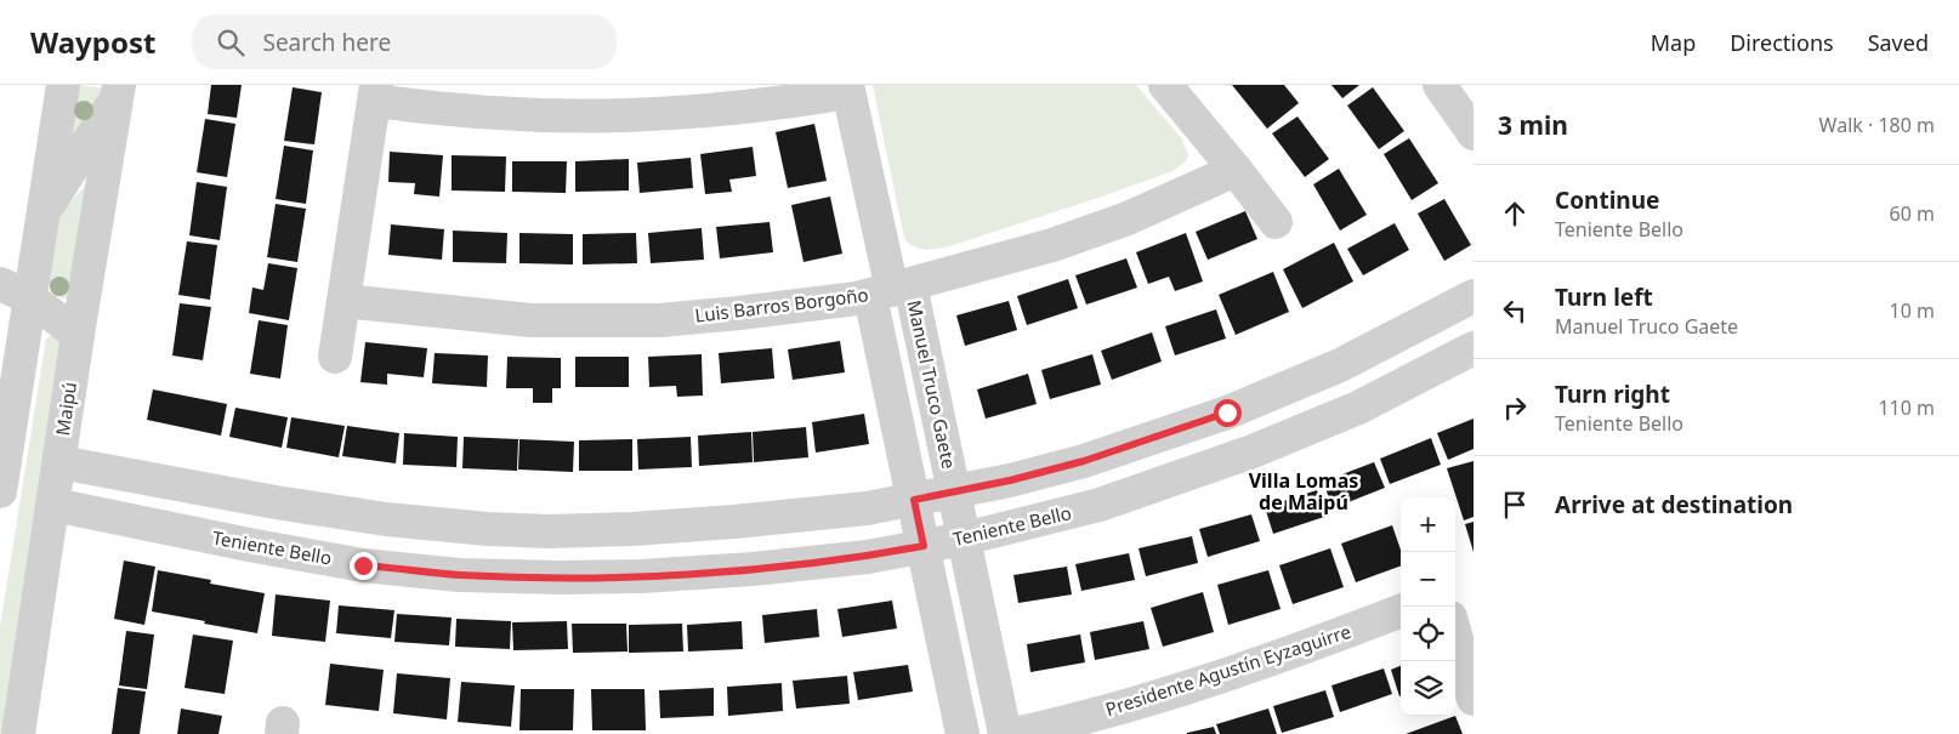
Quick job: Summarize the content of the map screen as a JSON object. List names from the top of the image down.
{
  "streets": {
    "street": [
      "Luis Barros Borgoño",
      "Manuel Truco Gaete",
      "Maipú",
      "Teniente Bello",
      "Presidente Agustín Eyzaguirre"
    ]
  },
  "crossings": [
    ["Luis Barros Borgoño", "Manuel Truco Gaete"],
    ["Manuel Truco Gaete", "Teniente Bello"],
    ["Maipú", "Teniente Bello"]
  ],
  "districts": ["Villa Lomas de Maipú"],
  "page": {
    "header": "Waypost",
    "search": "Search here",
    "nav": ["Map", "Directions", "Saved"],
    "heading": ["3 min", "Walk · 180 m"],
    "list": [
      ["Continue", "Teniente Bello", "60 m"],
      ["Turn left", "Manuel Truco Gaete", "10 m"],
      ["Turn right", "Teniente Bello", "110 m"],
      "Arrive at destination"
    ],
    "map_buttons": ["+", "−"]
  }
}
